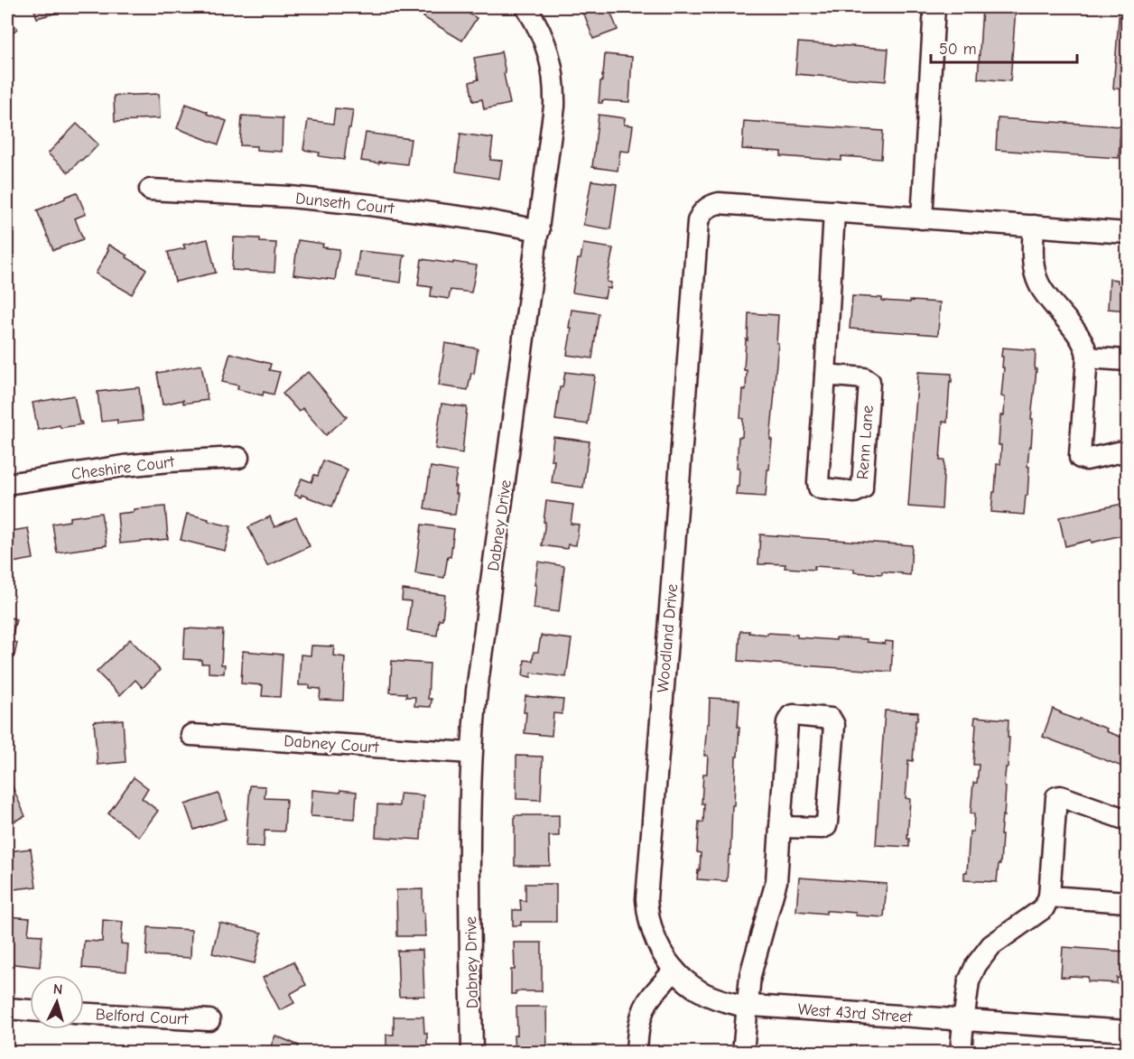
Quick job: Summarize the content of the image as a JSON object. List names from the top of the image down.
{
  "streets": {
    "street": [
      "Dunseth Court",
      "Renn Lane",
      "Cheshire Court",
      "Dabney Drive",
      "Woodland Drive",
      "Dabney Court",
      "West 43rd Street",
      "Belford Court"
    ]
  },
  "crossings": [
    ["Dunseth Court", "Dabney Drive"],
    ["Renn Lane", "Woodland Drive"],
    ["Dabney Drive", "Dabney Court"],
    ["Woodland Drive", "West 43rd Street"]
  ],
  "scale_bar": "50 m",
  "north": "top"
}
